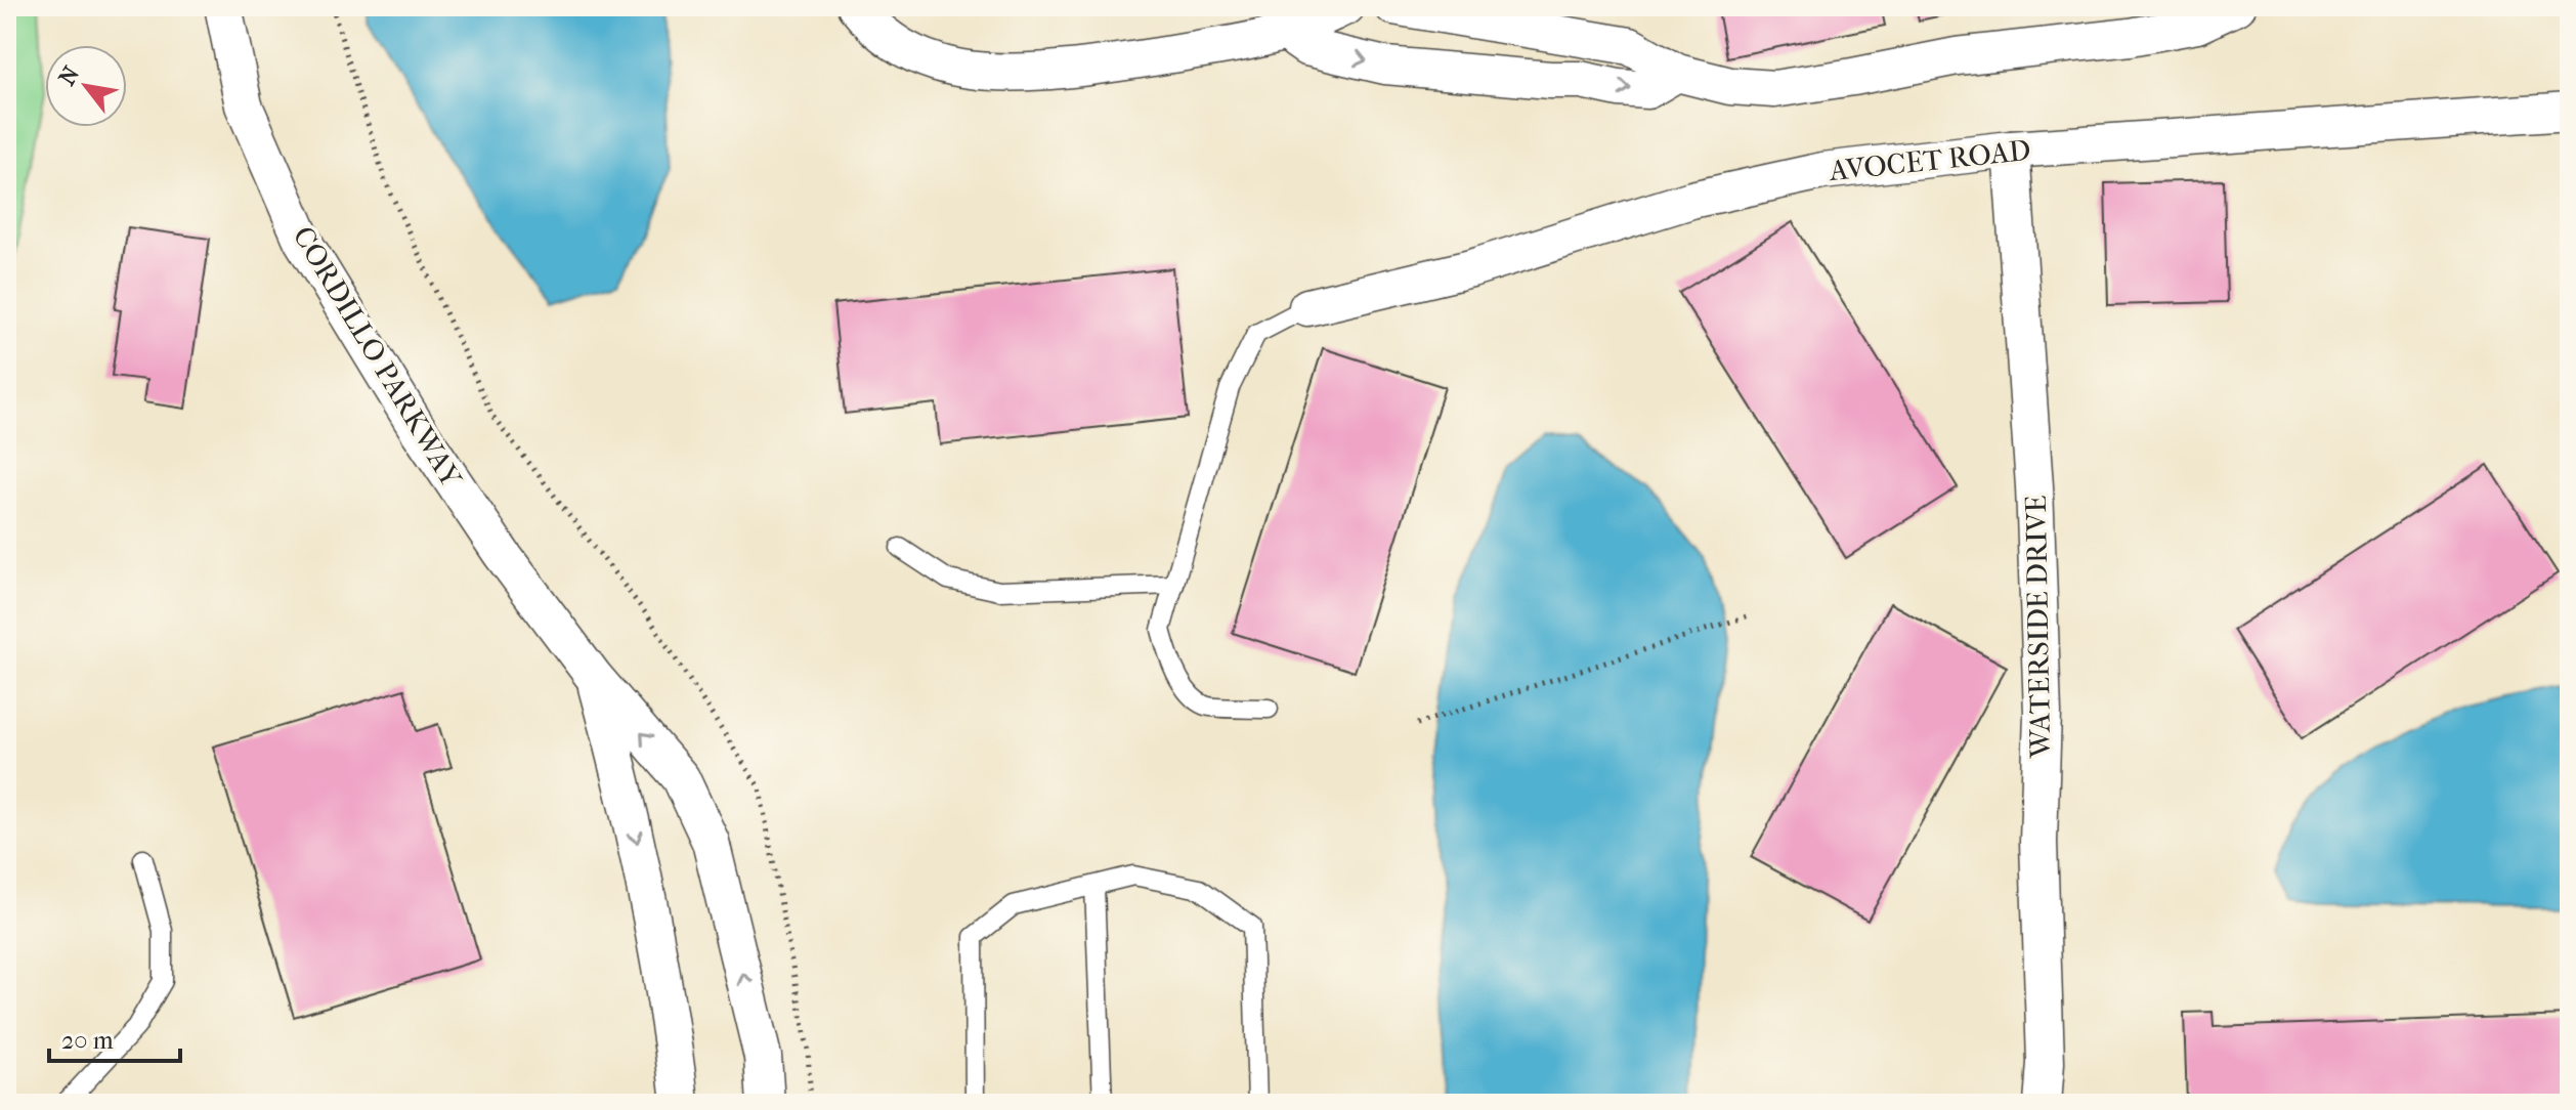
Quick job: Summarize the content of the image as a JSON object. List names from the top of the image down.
{
  "streets": {
    "street": ["AVOCET ROAD", "CORDILLO PARKWAY", "WATERSIDE DRIVE"]
  },
  "crossings": [
    ["AVOCET ROAD", "WATERSIDE DRIVE"]
  ],
  "scale_bar": "20 m",
  "north": "top left"
}
